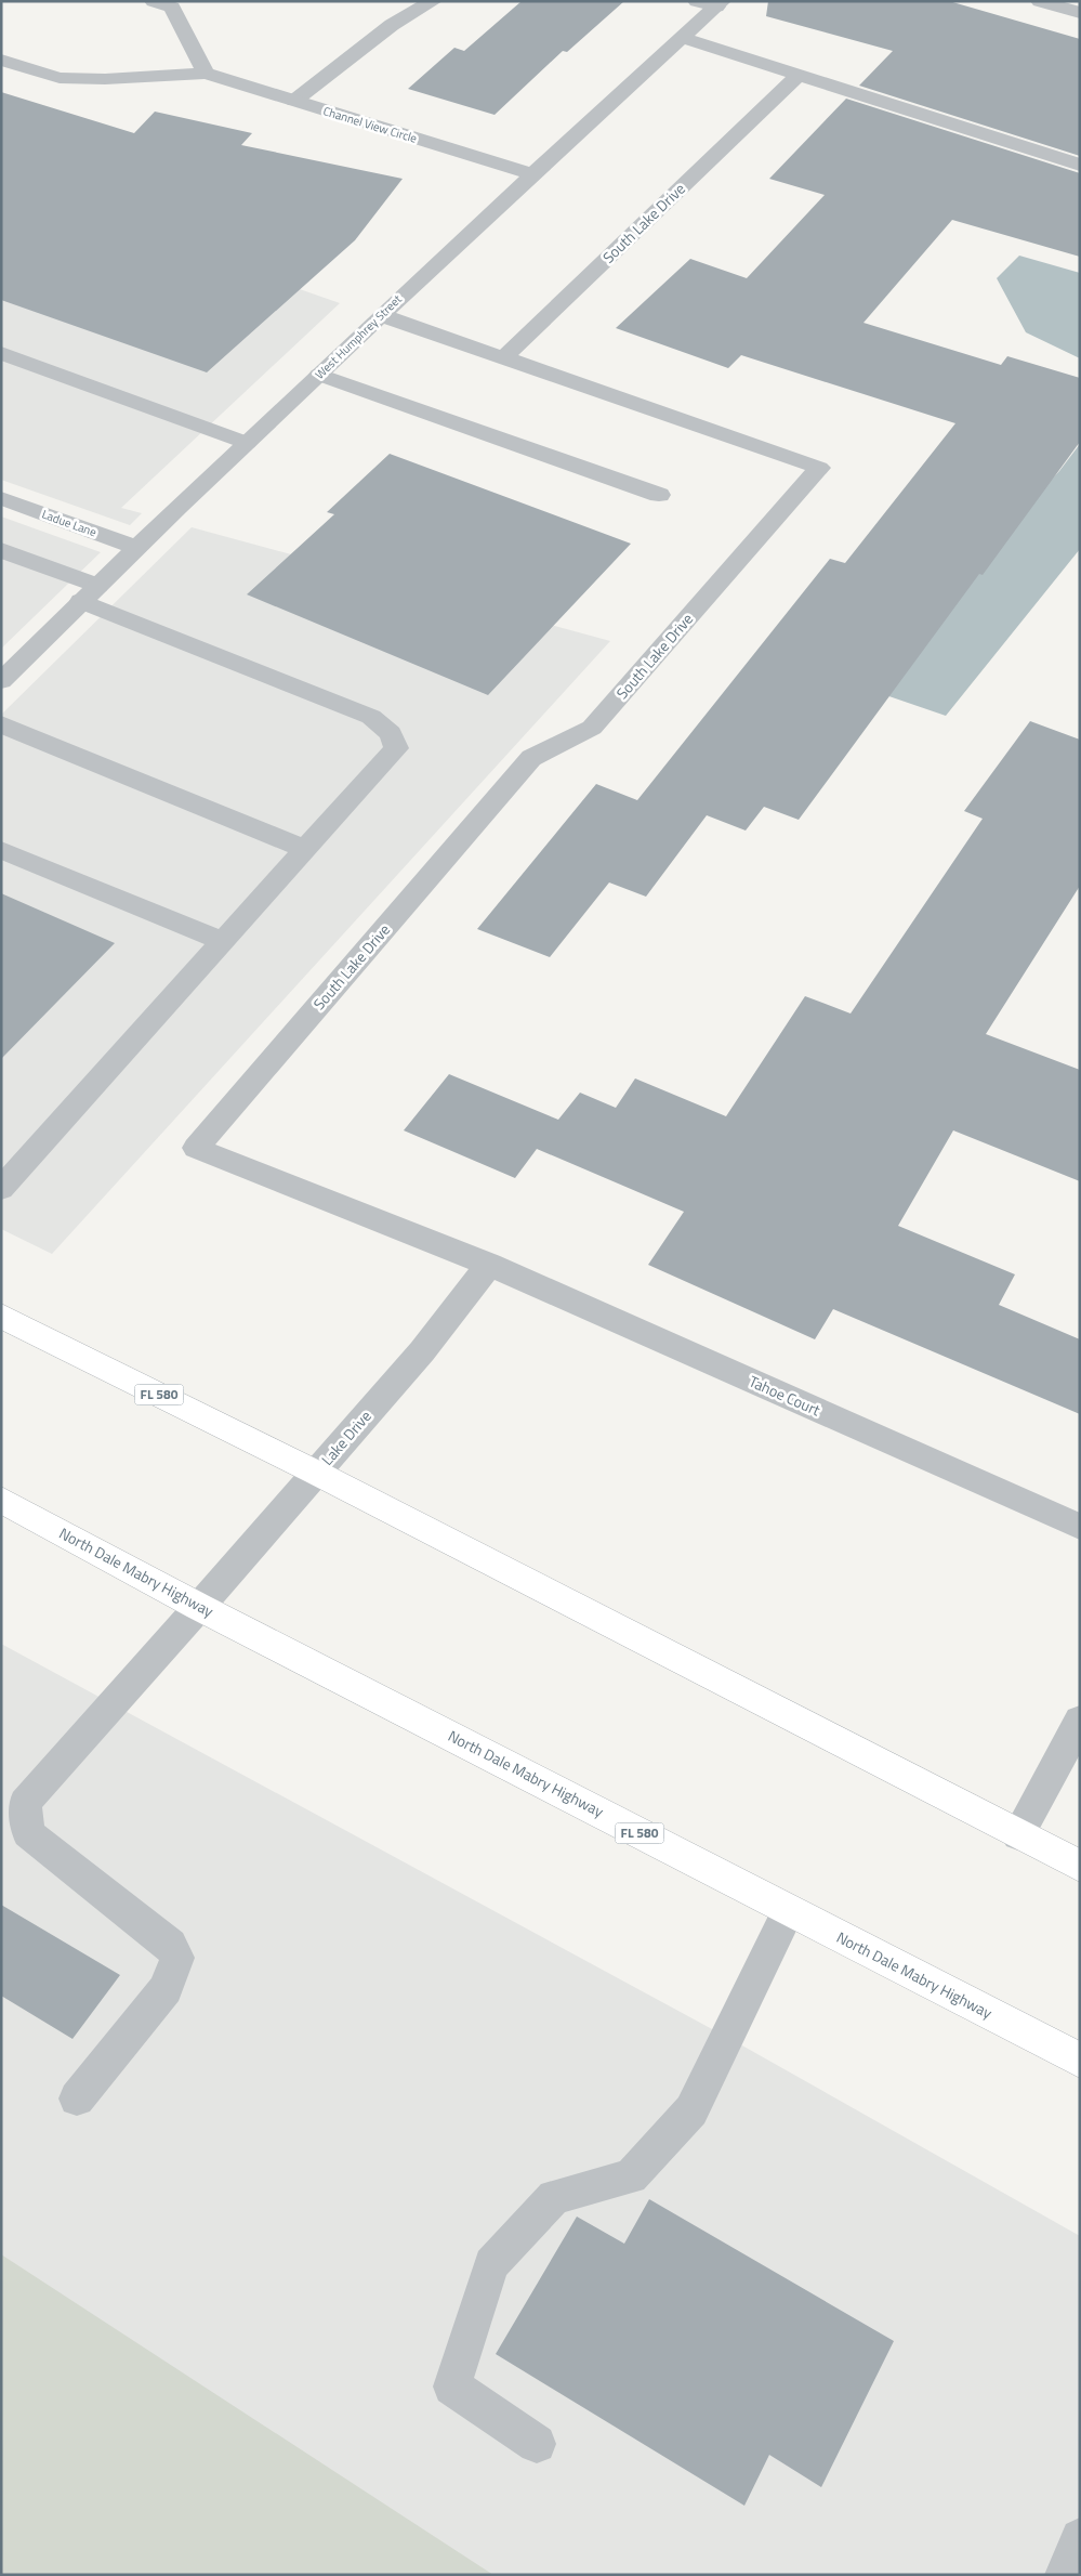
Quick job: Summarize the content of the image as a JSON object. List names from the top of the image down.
{
  "streets": {
    "main road": ["FL 580", "North Dale Mabry Highway"],
    "street": [
      "Channel View Circle",
      "South Lake Drive",
      "West Humphrey Street",
      "Ladue Lane",
      "Tahoe Court",
      "Lake Drive"
    ]
  },
  "crossings": [
    ["Channel View Circle", "West Humphrey Street"],
    ["South Lake Drive", "Tahoe Court"],
    ["South Lake Drive", "Lake Drive"],
    ["West Humphrey Street", "Ladue Lane"],
    ["FL 580", "Lake Drive"],
    ["Tahoe Court", "Lake Drive"],
    ["Lake Drive", "North Dale Mabry Highway"]
  ]
}
